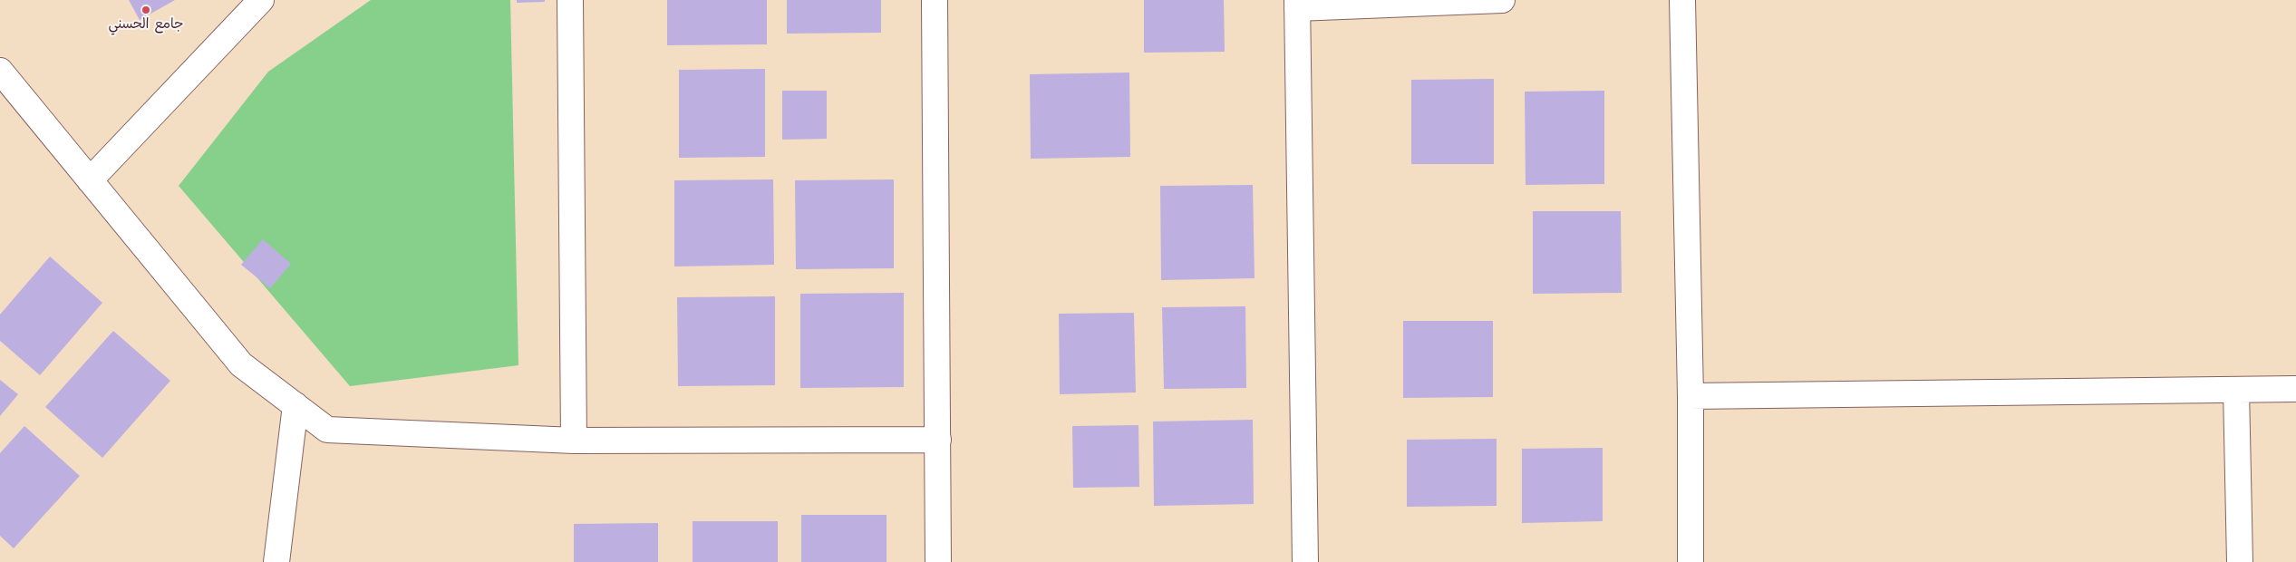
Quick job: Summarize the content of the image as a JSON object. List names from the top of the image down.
{
  "places": ["جامع الحسني"]
}
